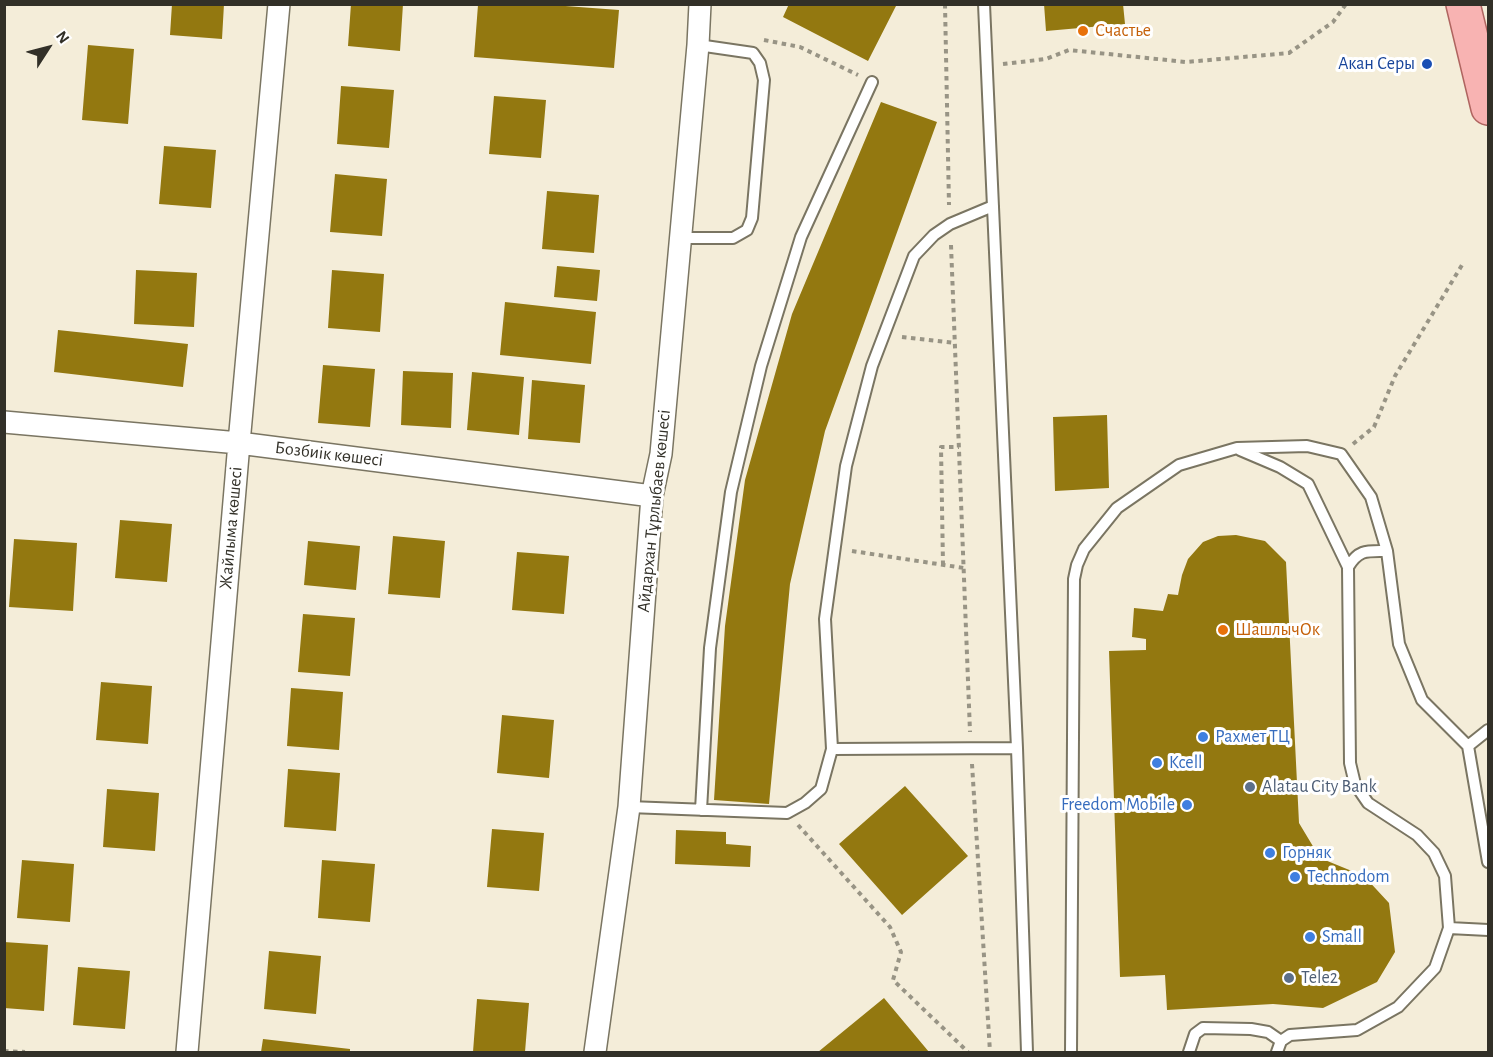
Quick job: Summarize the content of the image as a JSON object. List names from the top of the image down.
{
  "streets": {
    "street": ["Бозбиік көшесі", "Айдархан Тұрлыбаев көшесі", "Жайлыма көшесі"]
  },
  "crossings": [
    ["Бозбиік көшесі", "Айдархан Тұрлыбаев көшесі"],
    ["Бозбиік көшесі", "Жайлыма көшесі"]
  ],
  "places": [
    "Счастье",
    "Акан Серы",
    "ШашлычОк",
    "Рахмет ТЦ",
    "Kcell",
    "Alatau City Bank",
    "Freedom Mobile",
    "Горняк",
    "Technodom",
    "Small",
    "Tele2"
  ],
  "north": "top right"
}
